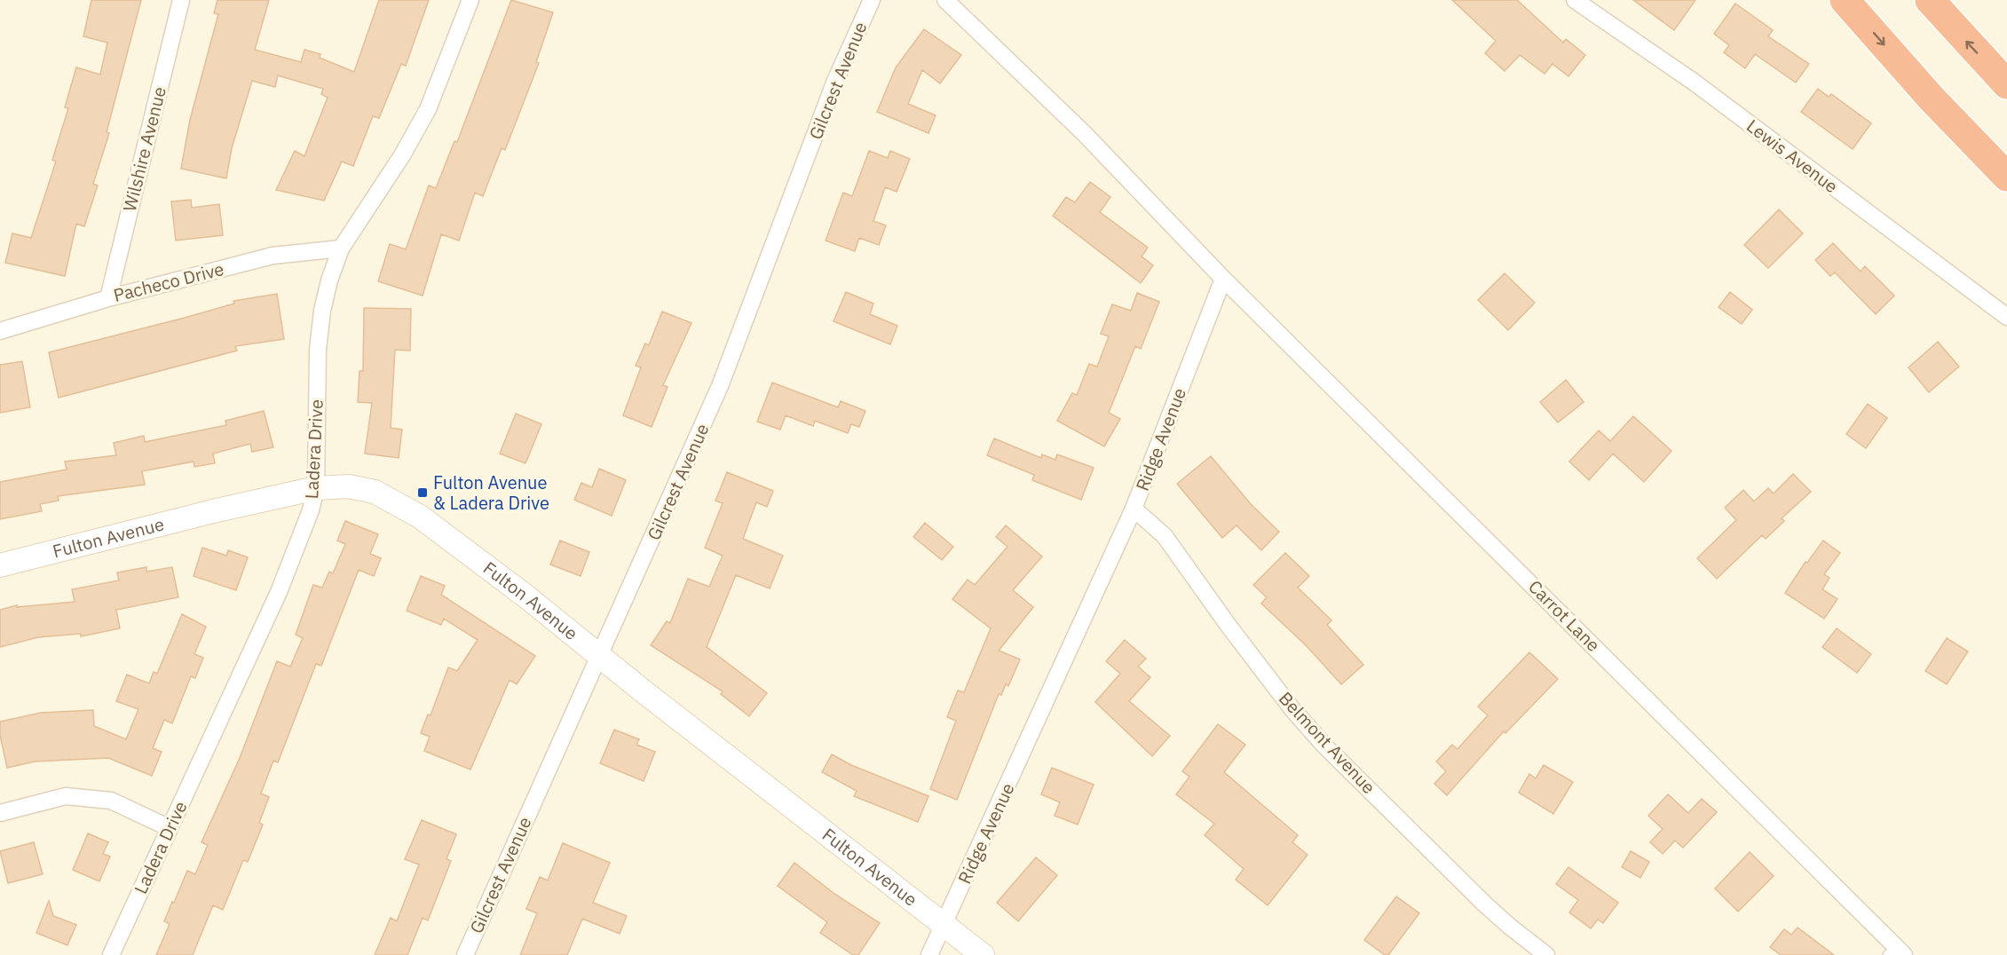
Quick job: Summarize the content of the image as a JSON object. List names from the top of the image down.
{
  "streets": {
    "street": [
      "Gilcrest Avenue",
      "Wilshire Avenue",
      "Lewis Avenue",
      "Pacheco Drive",
      "Ridge Avenue",
      "Ladera Drive",
      "Fulton Avenue",
      "Carrot Lane",
      "Belmont Avenue"
    ]
  },
  "crossings": [
    ["Gilcrest Avenue", "Fulton Avenue"],
    ["Wilshire Avenue", "Pacheco Drive"],
    ["Pacheco Drive", "Ladera Drive"],
    ["Ridge Avenue", "Fulton Avenue"],
    ["Ridge Avenue", "Carrot Lane"],
    ["Ridge Avenue", "Belmont Avenue"],
    ["Ladera Drive", "Fulton Avenue"]
  ],
  "places": {
    "transit": ["Fulton Avenue & Ladera Drive"]
  }
}
